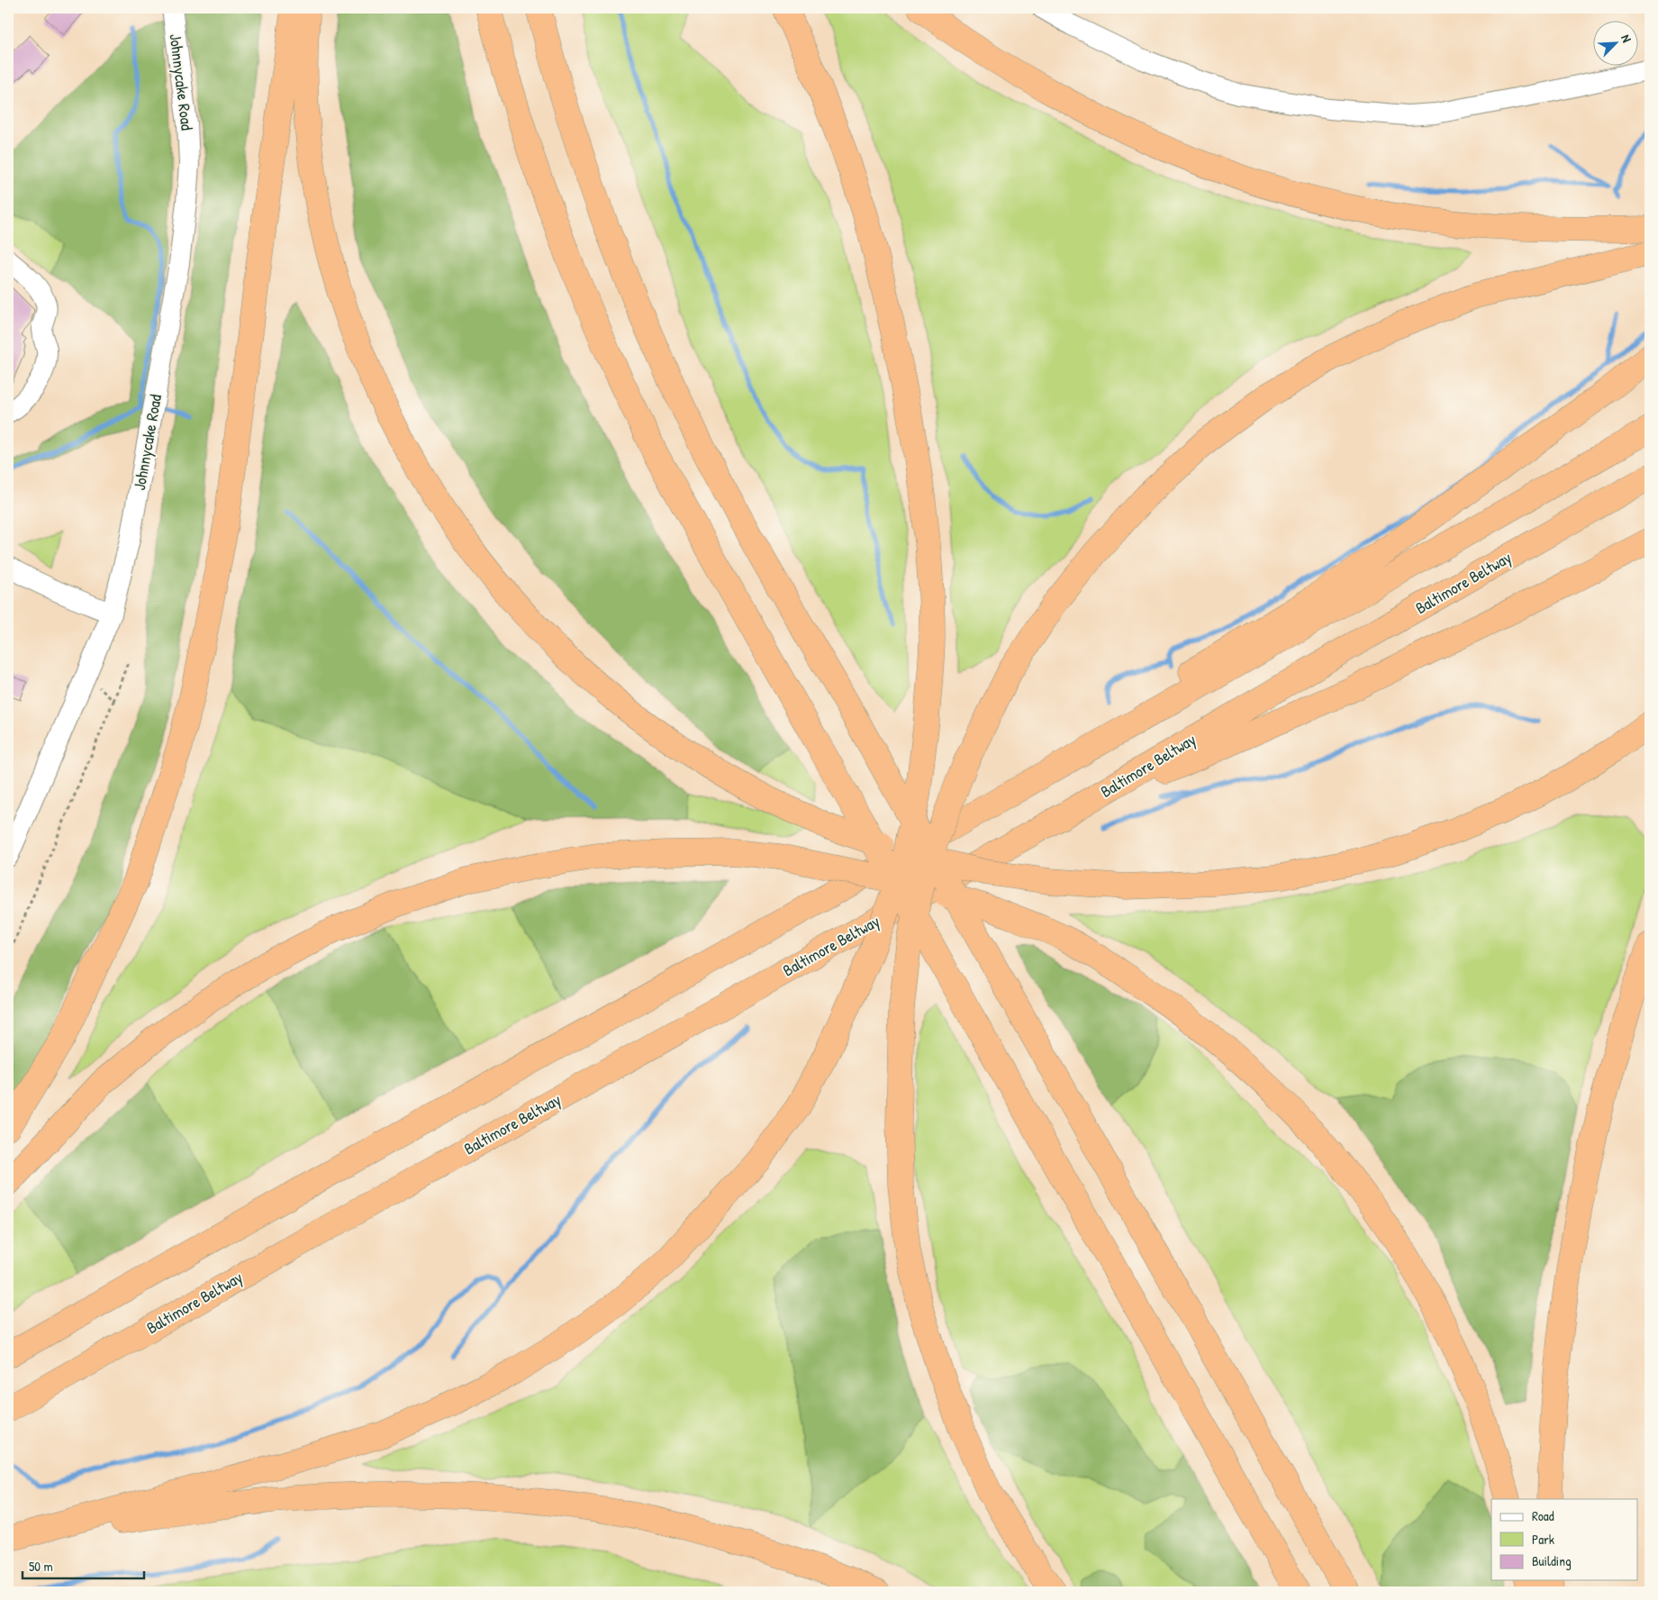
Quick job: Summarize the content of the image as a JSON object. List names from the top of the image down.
{
  "streets": {
    "highway": ["Baltimore Beltway"],
    "street": ["Johnnycake Road"]
  },
  "legend": ["Road", "Park", "Building"],
  "scale_bar": "50 m",
  "north": "top right"
}
